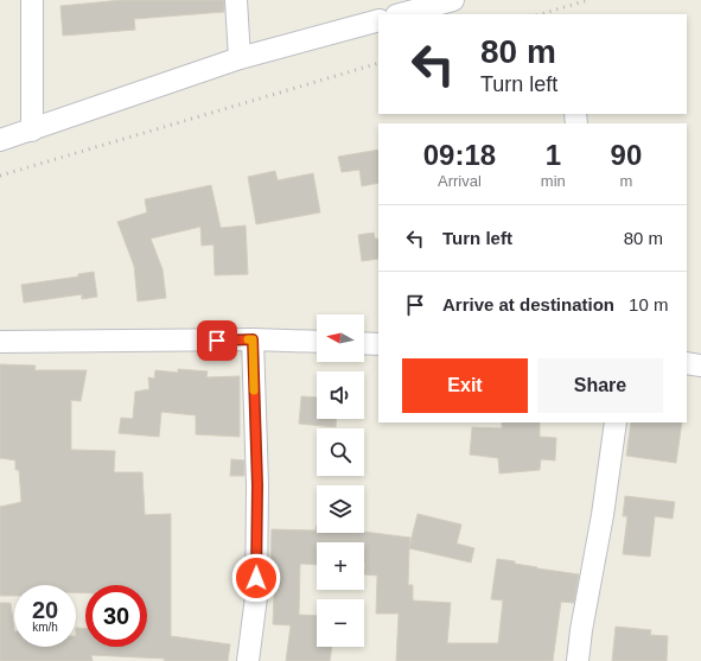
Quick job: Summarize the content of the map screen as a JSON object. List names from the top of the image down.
{
  "north": "left",
  "page": {
    "turn": ["80 m", "Turn left"],
    "eta": [
      "09:18",
      "Arrival",
      "1",
      "min",
      "90",
      "m"
    ],
    "list": [
      {
        "name": "Turn left",
        "value": "80 m"
      },
      {
        "name": "Arrive at destination",
        "value": "10 m"
      }
    ],
    "map_buttons": ["+", "−"],
    "buttons": ["Exit", "Share"],
    "speed": "20 km/h",
    "limit": "30"
  }
}
